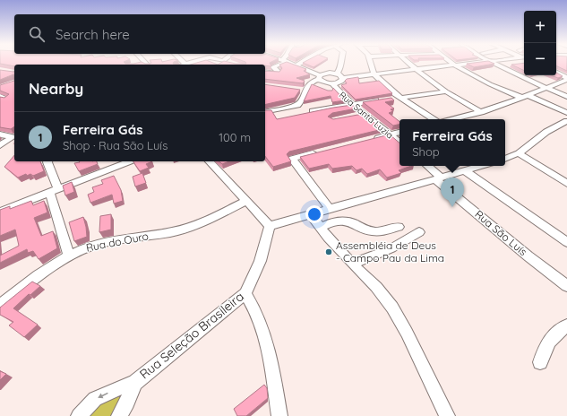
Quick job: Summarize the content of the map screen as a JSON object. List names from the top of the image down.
{
  "streets": {
    "street": [
      "Rua Santa Luzia",
      "Rua São Luís",
      "Rua do Ouro",
      "Rua Seleção Brasileira"
    ]
  },
  "places": ["Assembléia de Deus - Campo Pau da Lima"],
  "page": {
    "map_buttons": ["+", "−"],
    "search": "Search here",
    "heading": "Nearby",
    "list": [
      {
        "mark": "1",
        "name": "Ferreira Gás",
        "note": "Shop · Rua São Luís",
        "value": "100 m"
      }
    ],
    "popup": ["Ferreira Gás", "Shop"],
    "pins": "1"
  }
}
